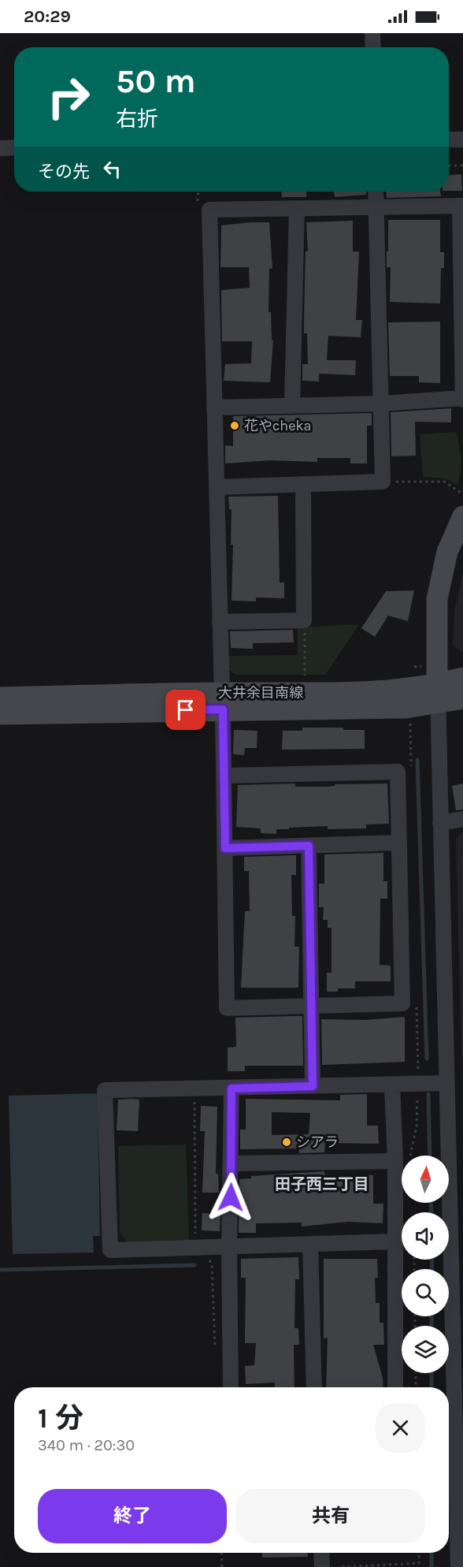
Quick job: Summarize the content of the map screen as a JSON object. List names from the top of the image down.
{
  "streets": {
    "street": ["大井余目南線"]
  },
  "districts": ["田子西三丁目"],
  "places": ["花やcheka", "シアラ"],
  "north": "top",
  "page": {
    "status": "20:29",
    "turn": ["50 m", "右折"],
    "then": "その先",
    "heading": ["1 分", "340 m · 20:30"],
    "buttons": ["終了", "共有"]
  }
}
